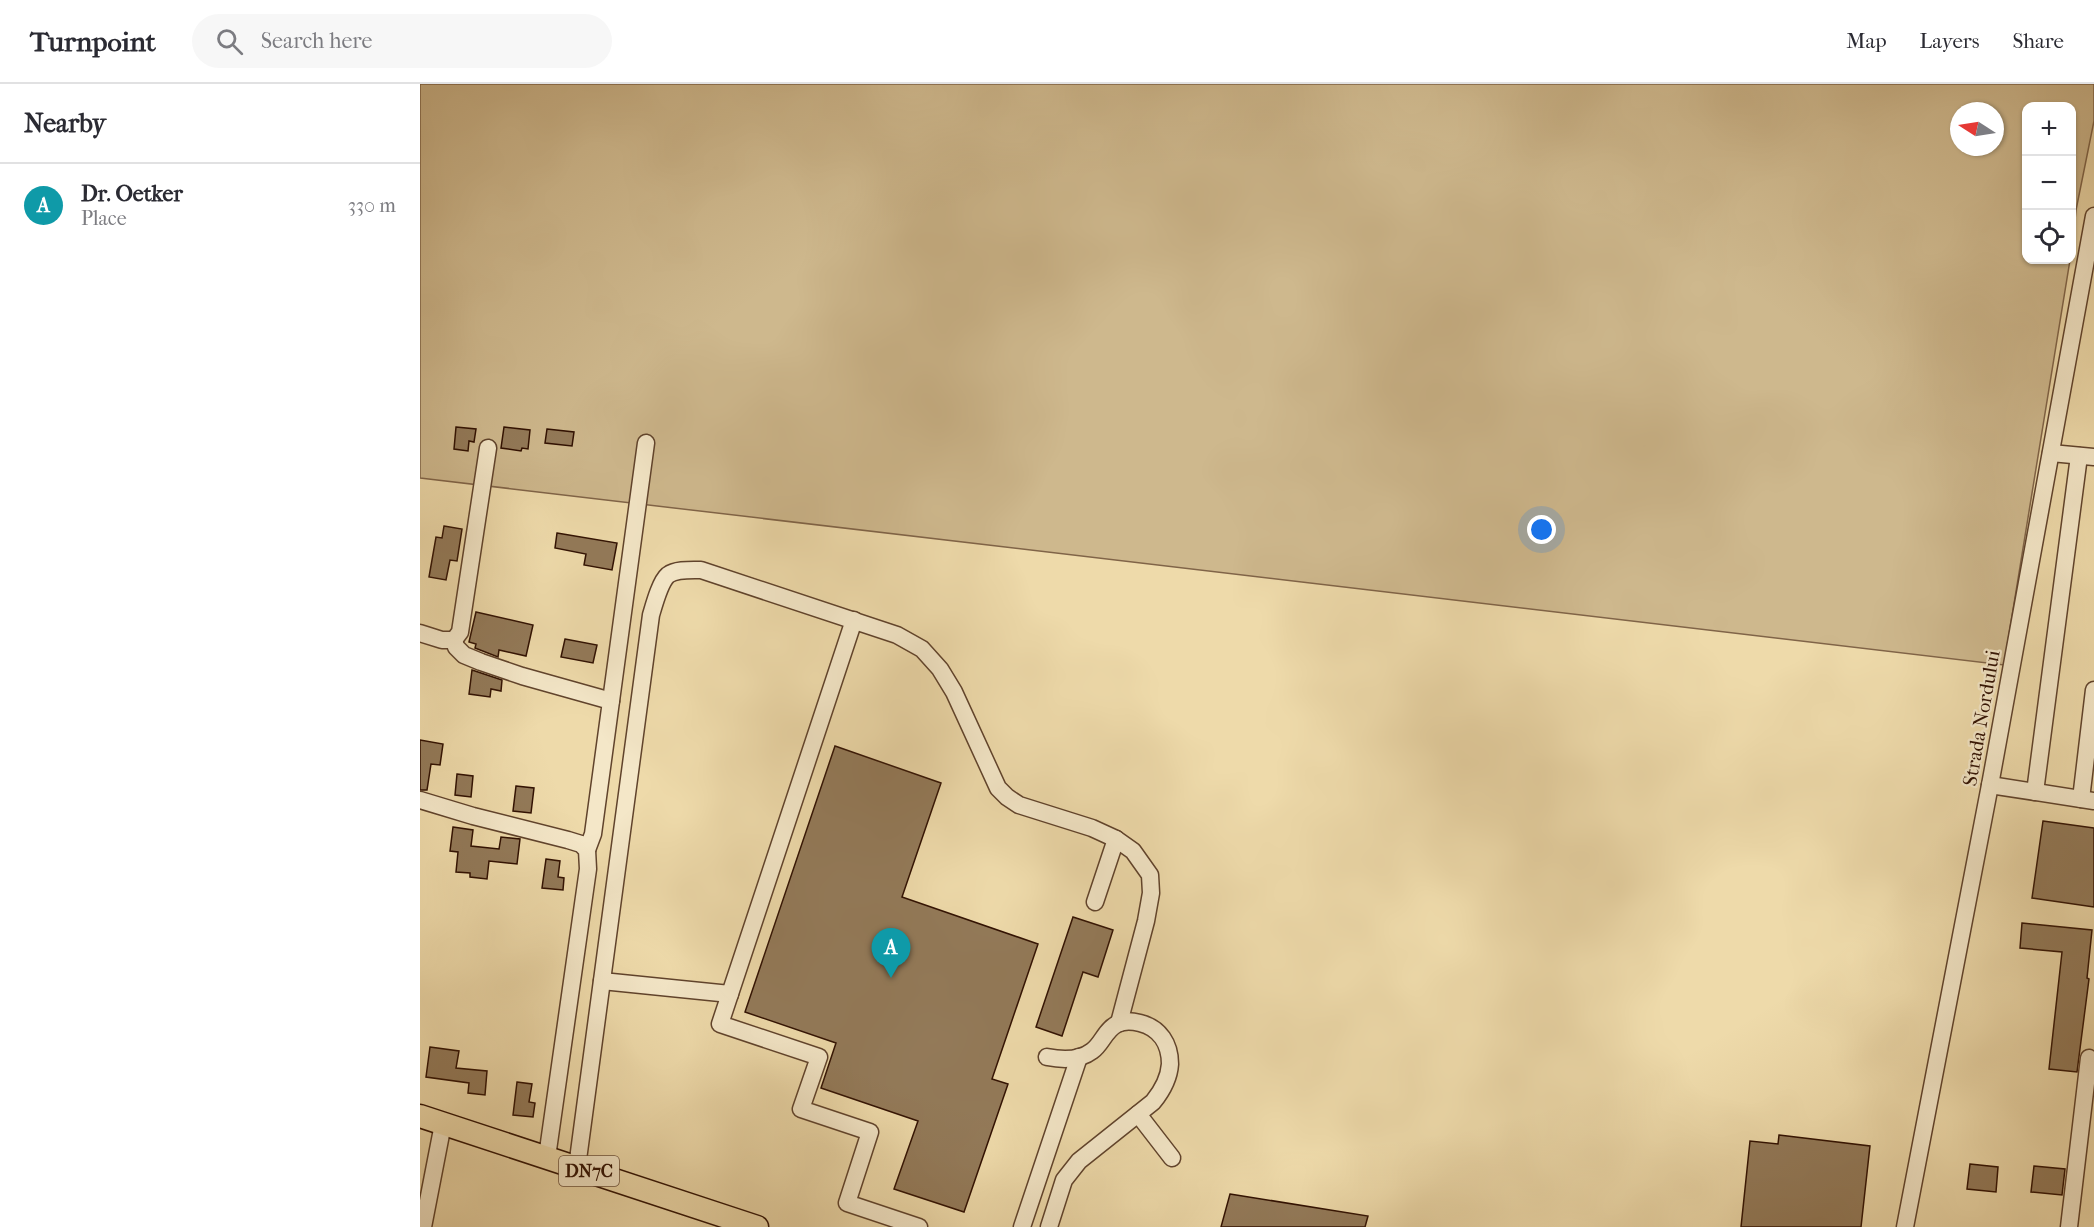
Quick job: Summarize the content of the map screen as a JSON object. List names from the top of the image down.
{
  "streets": {
    "main road": ["DN7C"],
    "street": ["Strada Nordului"]
  },
  "north": "left",
  "page": {
    "header": "Turnpoint",
    "search": "Search here",
    "nav": ["Map", "Layers", "Share"],
    "heading": "Nearby",
    "map_buttons": ["+", "−"],
    "list": [
      {
        "mark": "A",
        "name": "Dr. Oetker",
        "note": "Place",
        "value": "330 m"
      }
    ],
    "pins": "A"
  }
}
